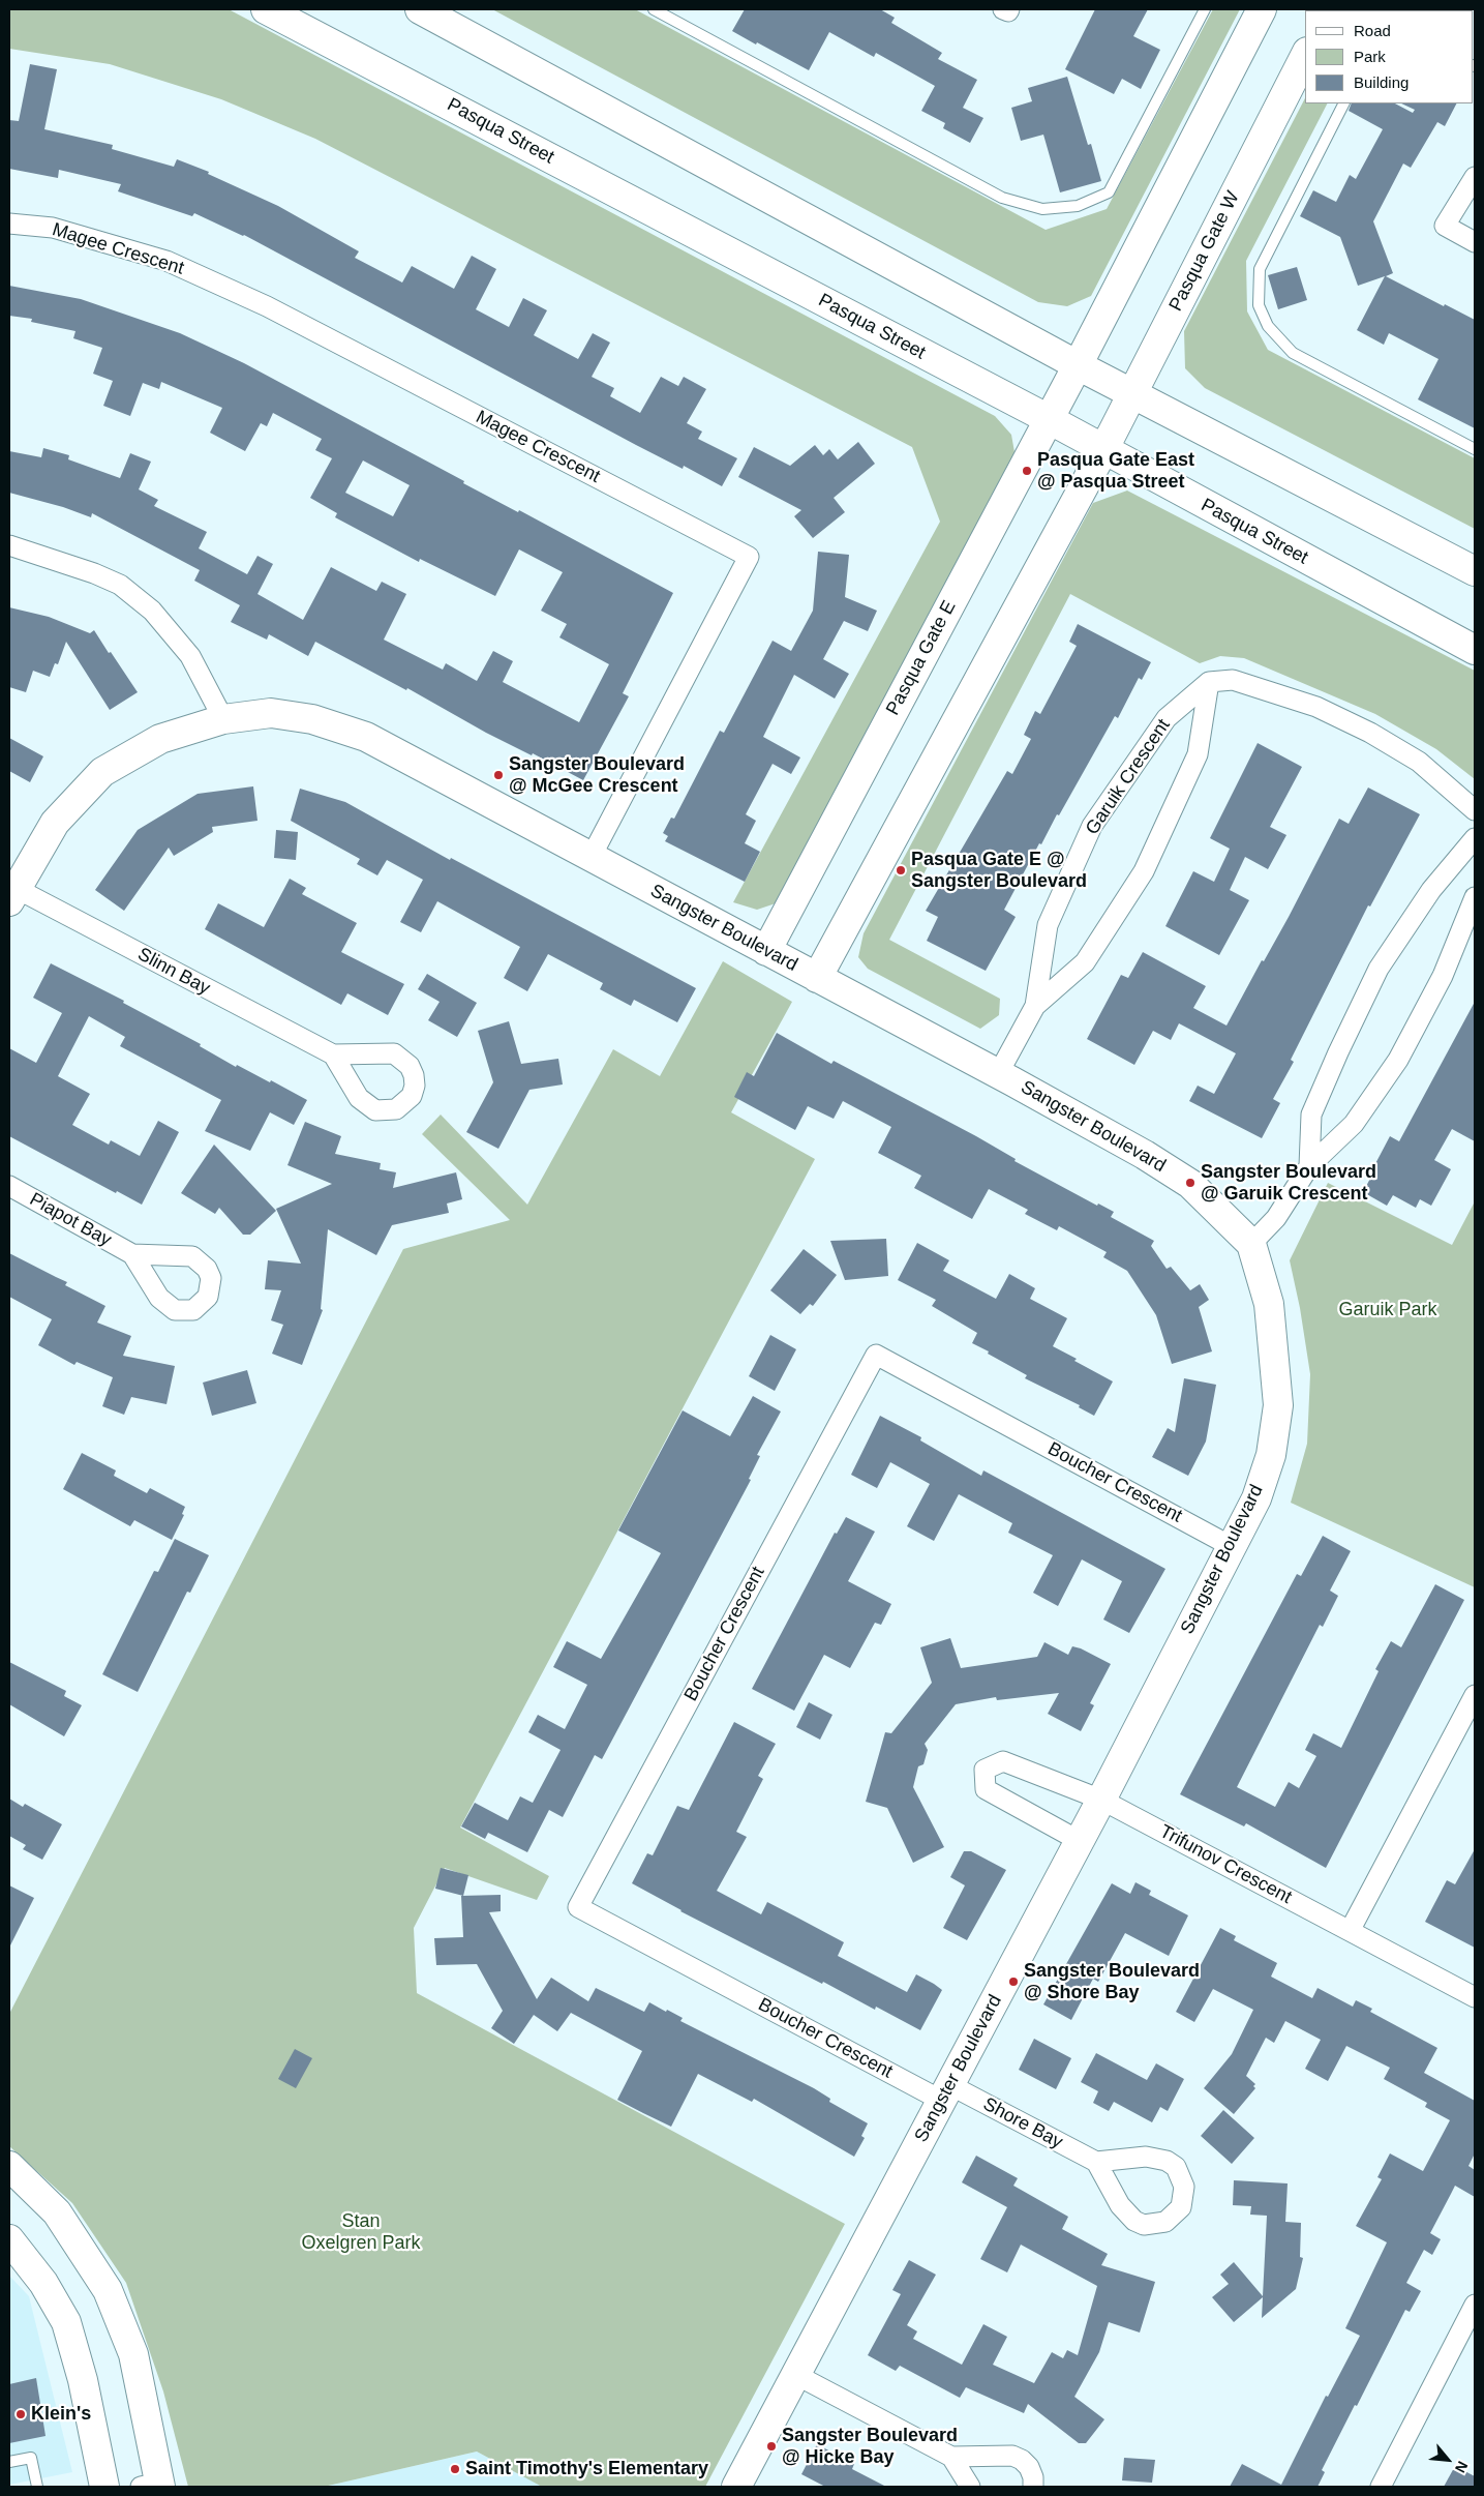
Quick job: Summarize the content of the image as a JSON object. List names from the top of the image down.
{
  "streets": {
    "street": [
      "Pasqua Street",
      "Magee Crescent",
      "Pasqua Gate W",
      "Pasqua Gate E",
      "Garuik Crescent",
      "Sangster Boulevard",
      "Slinn Bay",
      "Piapot Bay",
      "Boucher Crescent",
      "Trifunov Crescent",
      "Shore Bay"
    ]
  },
  "crossings": [
    ["Pasqua Street", "Pasqua Gate W"],
    ["Pasqua Street", "Pasqua Gate E"],
    ["Magee Crescent", "Sangster Boulevard"],
    ["Pasqua Gate E", "Sangster Boulevard"],
    ["Garuik Crescent", "Sangster Boulevard"],
    ["Sangster Boulevard", "Slinn Bay"],
    ["Sangster Boulevard", "Boucher Crescent"],
    ["Sangster Boulevard", "Trifunov Crescent"],
    ["Sangster Boulevard", "Shore Bay"],
    ["Boucher Crescent", "Shore Bay"]
  ],
  "parks": ["Garuik Park", "Stan Oxelgren Park"],
  "places": [
    "Pasqua Gate East @ Pasqua Street",
    "Sangster Boulevard @ McGee Crescent",
    "Pasqua Gate E @ Sangster Boulevard",
    "Sangster Boulevard @ Garuik Crescent",
    "Sangster Boulevard @ Shore Bay",
    "Klein's",
    "Sangster Boulevard @ Hicke Bay",
    "Saint Timothy's Elementary"
  ],
  "legend": ["Road", "Park", "Building"],
  "north": "bottom right"
}
